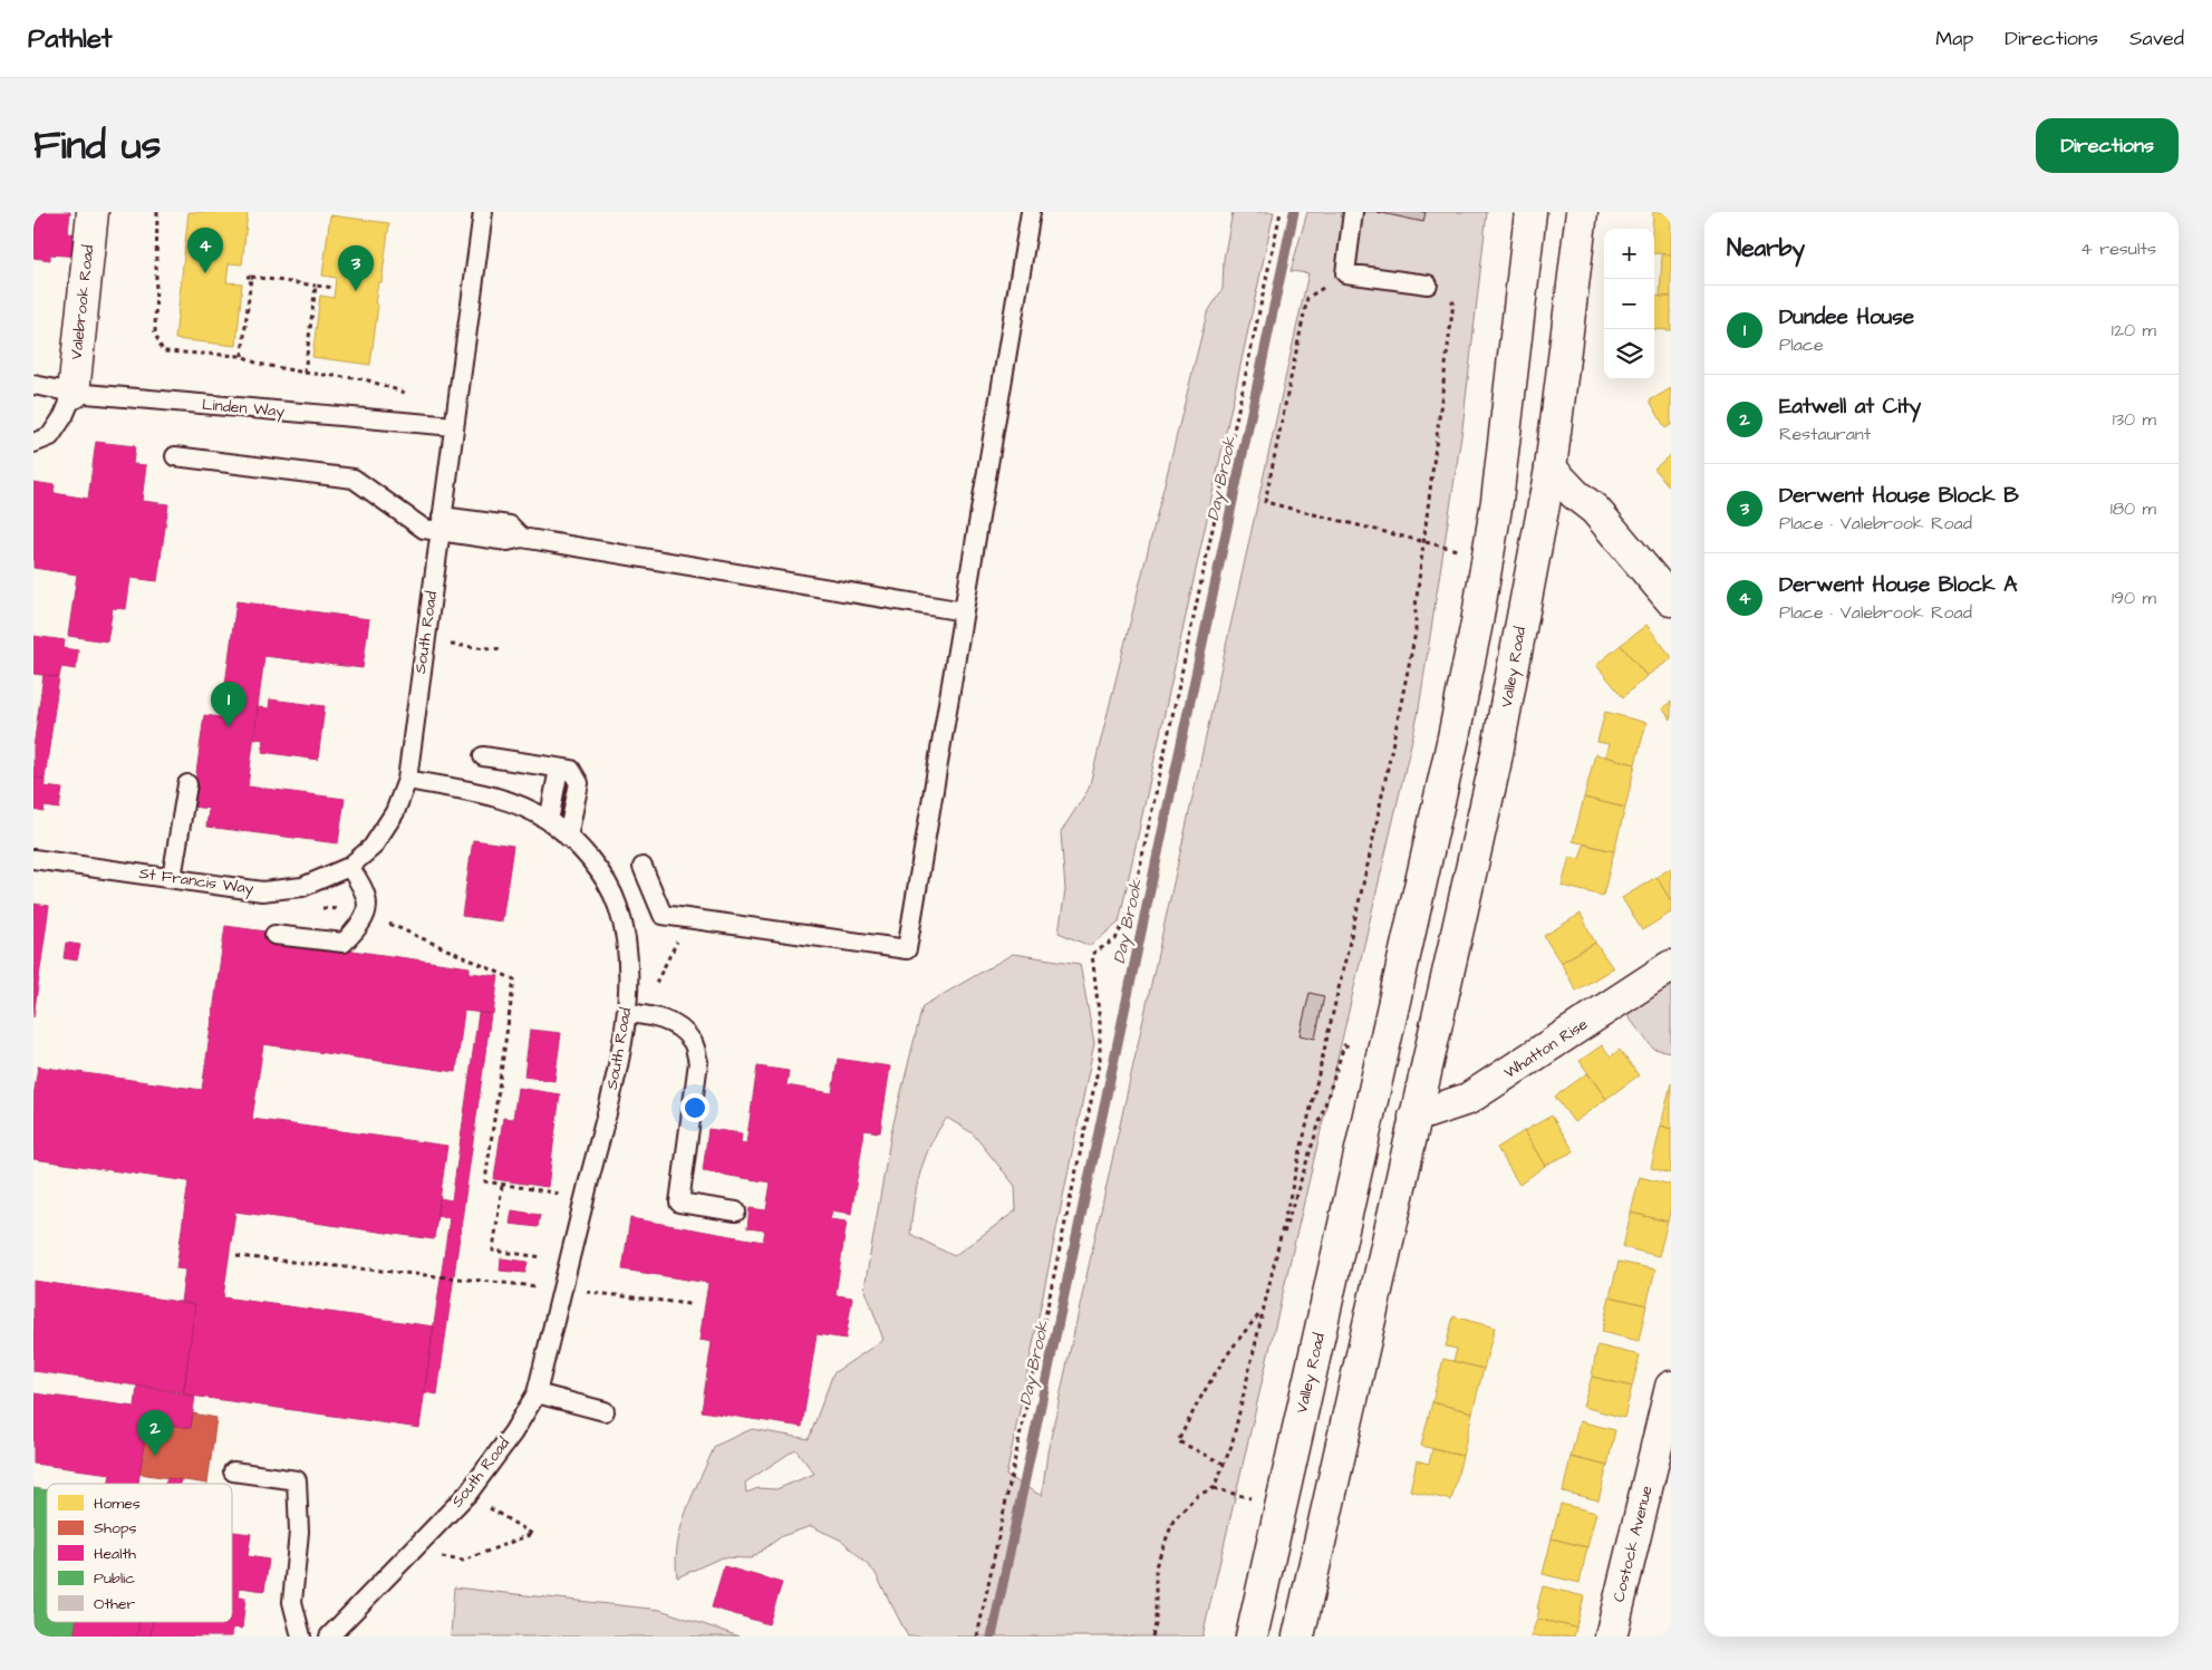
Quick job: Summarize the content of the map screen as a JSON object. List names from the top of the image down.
{
  "streets": {
    "main road": [
      "Valebrook Road",
      "Valley Road",
      "Whatton Rise",
      "Costock Avenue"
    ],
    "lane": ["Linden Way", "South Road", "St Francis Way"]
  },
  "crossings": [
    ["Valebrook Road", "Linden Way"],
    ["Linden Way", "South Road"],
    ["South Road", "St Francis Way"],
    ["Valley Road", "Whatton Rise"]
  ],
  "water": ["Day Brook"],
  "legend": [
    "Homes",
    "Shops",
    "Health",
    "Public",
    "Other"
  ],
  "page": {
    "header": "Pathlet",
    "nav": ["Map", "Directions", "Saved"],
    "title": "Find us",
    "buttons": "Directions",
    "heading": ["Nearby", "4 results"],
    "pins": [
      "4",
      "3",
      "1",
      "2"
    ],
    "map_buttons": ["+", "−"],
    "list": [
      {
        "mark": "1",
        "name": "Dundee House",
        "note": "Place",
        "value": "120 m"
      },
      {
        "mark": "2",
        "name": "Eatwell at City",
        "note": "Restaurant",
        "value": "130 m"
      },
      {
        "mark": "3",
        "name": "Derwent House Block B",
        "note": "Place · Valebrook Road",
        "value": "180 m"
      },
      {
        "mark": "4",
        "name": "Derwent House Block A",
        "note": "Place · Valebrook Road",
        "value": "190 m"
      }
    ]
  }
}
